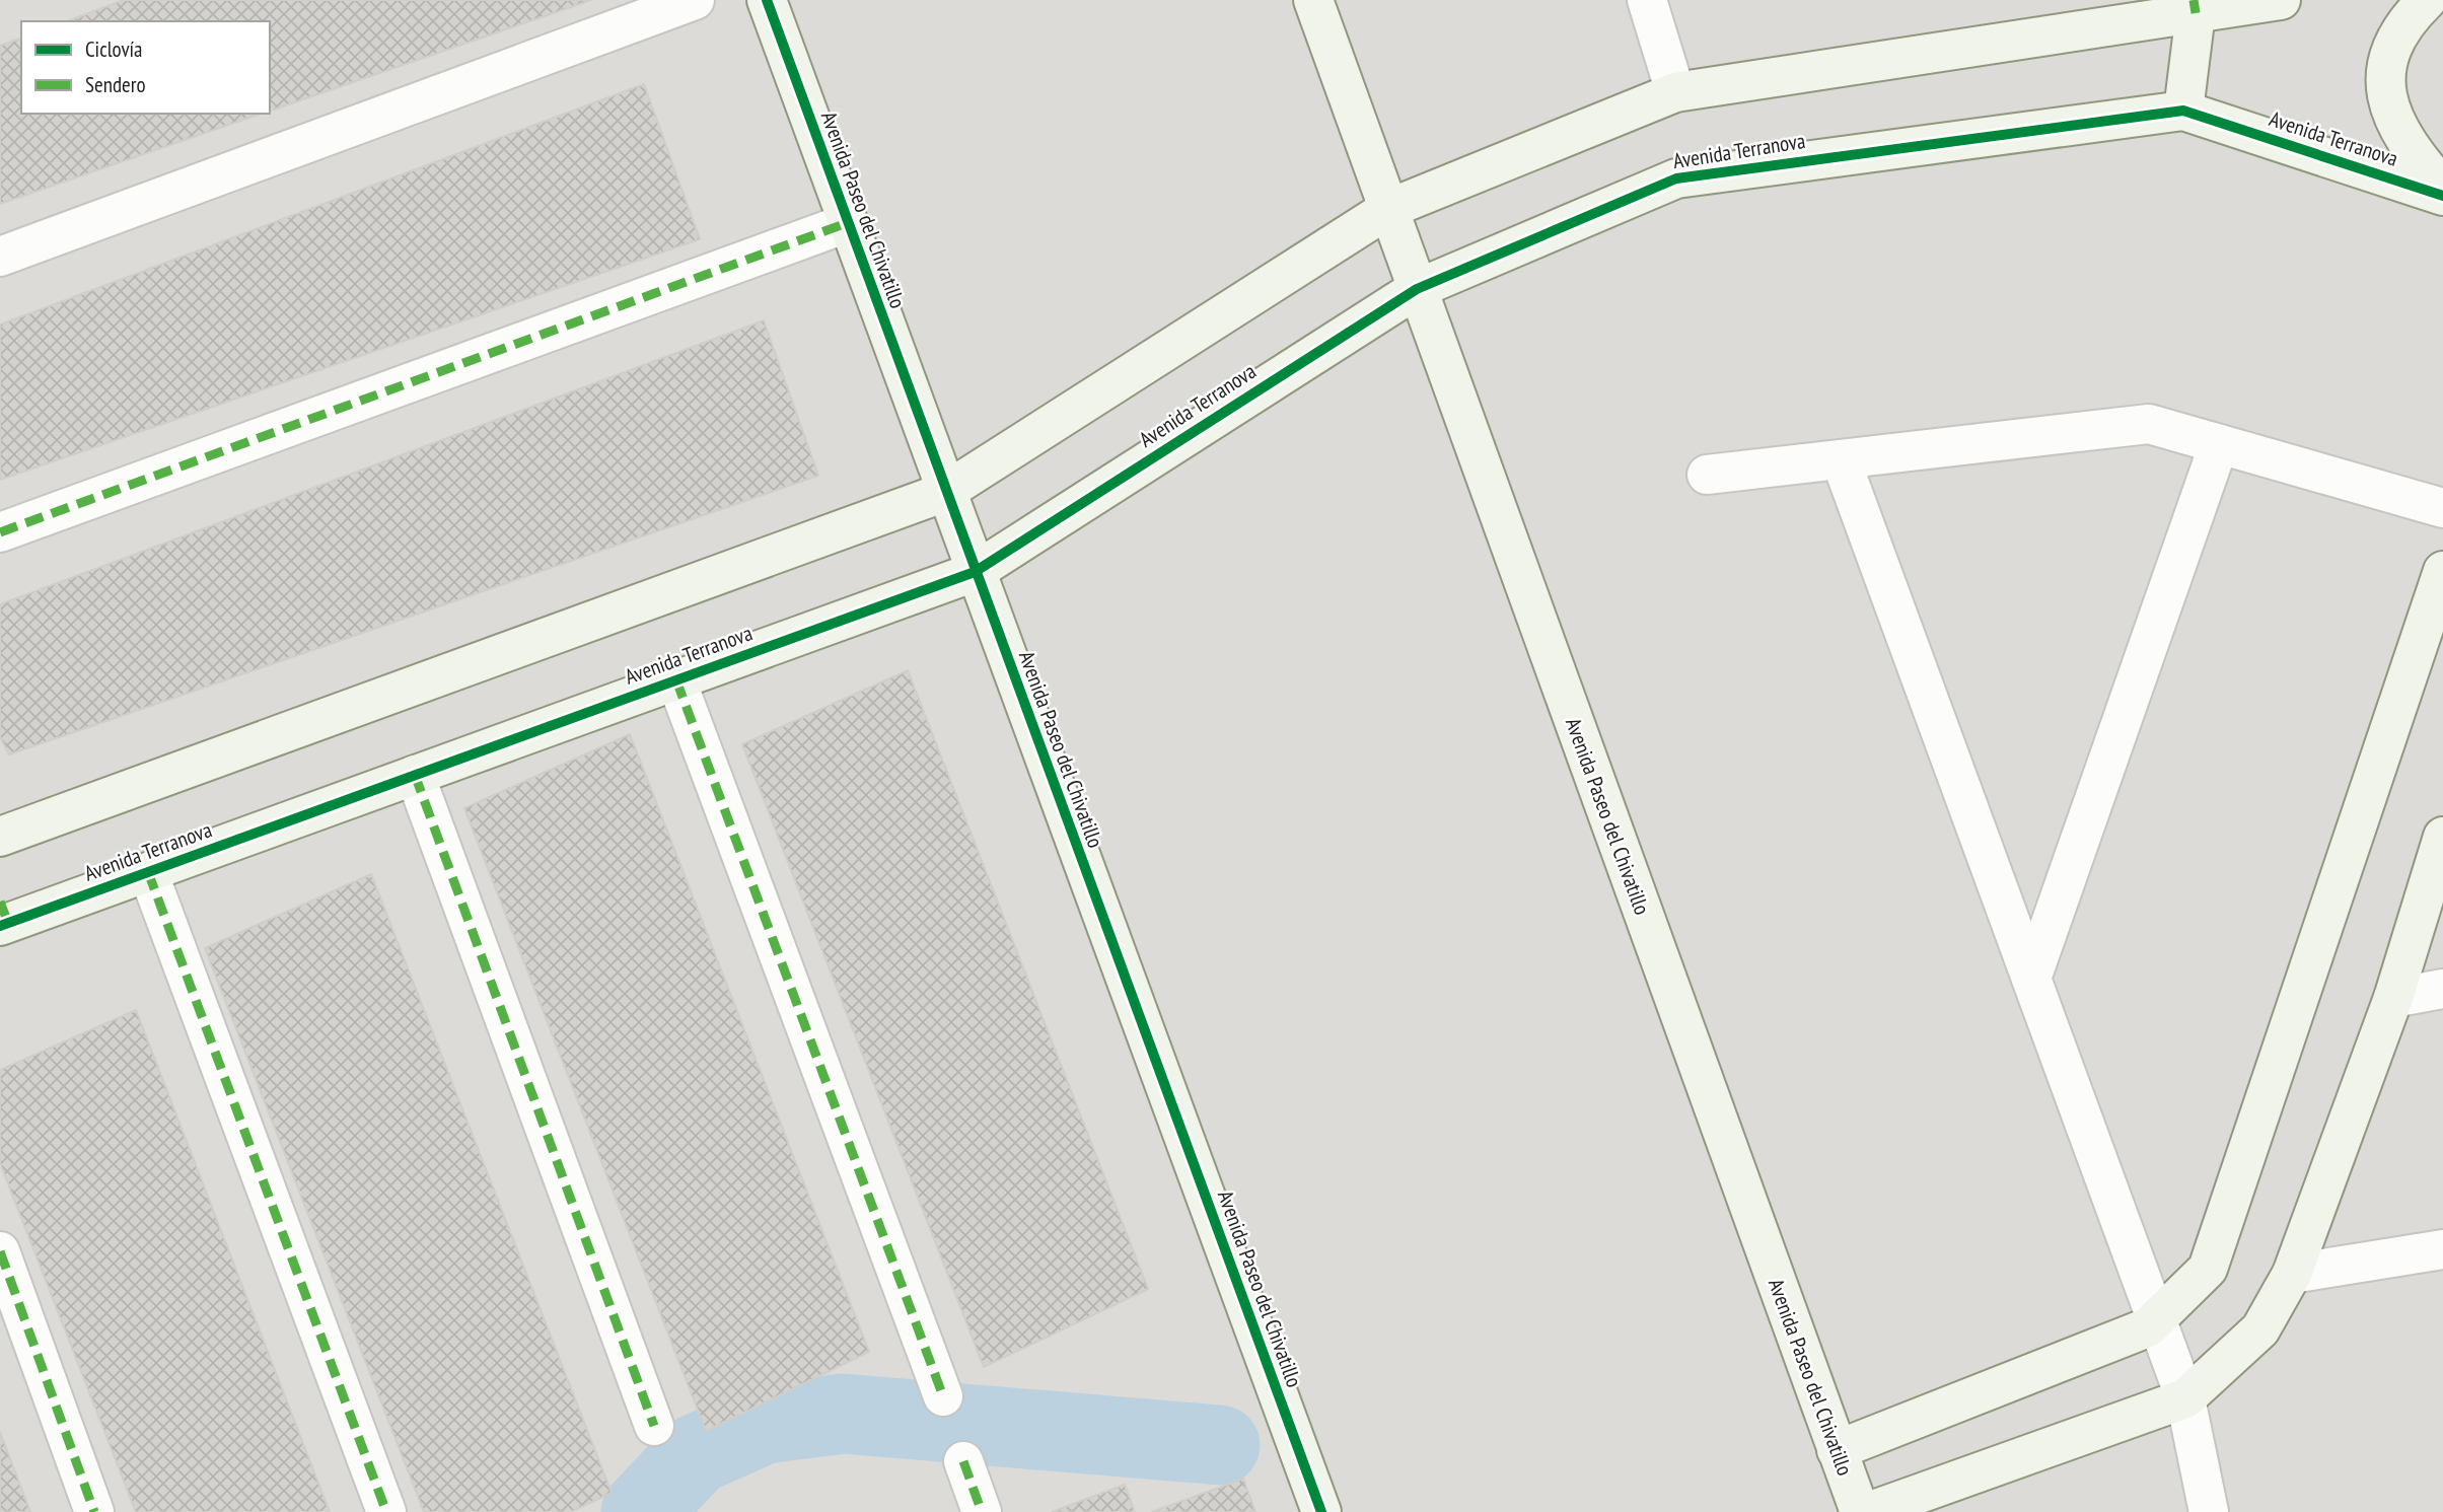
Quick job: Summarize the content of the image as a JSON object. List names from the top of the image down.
{
  "streets": {
    "street": ["Avenida Terranova", "Avenida Paseo del Chivatillo"]
  },
  "crossings": [
    ["Avenida Terranova", "Avenida Paseo del Chivatillo"]
  ],
  "legend": ["Ciclovía", "Sendero"]
}
